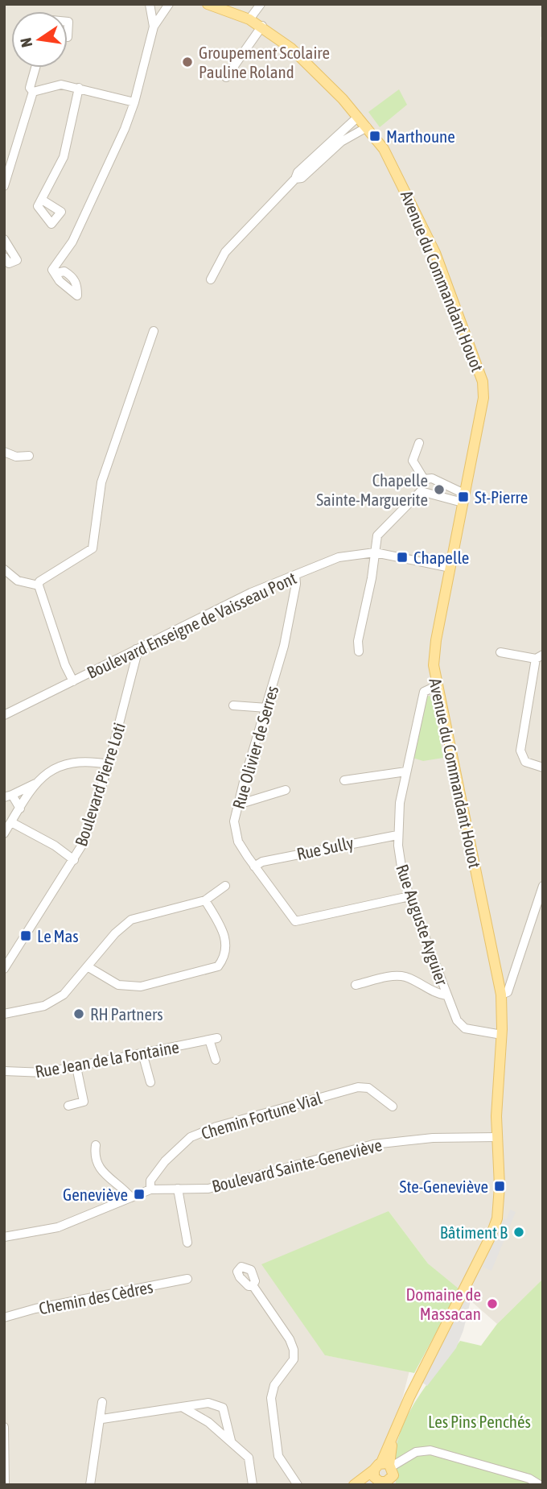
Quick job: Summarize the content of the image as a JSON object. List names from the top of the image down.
{
  "streets": {
    "main road": ["Avenue du Commandant Houot"],
    "street": [
      "Boulevard Enseigne de Vaisseau Pont",
      "Rue Olivier de Serres",
      "Boulevard Pierre Loti",
      "Rue Sully",
      "Rue Auguste Ayguier",
      "Rue Jean de la Fontaine",
      "Chemin Fortune Vial",
      "Boulevard Sainte-Geneviève",
      "Chemin des Cèdres"
    ]
  },
  "crossings": [
    ["Avenue du Commandant Houot", "Boulevard Enseigne de Vaisseau Pont"],
    ["Avenue du Commandant Houot", "Rue Auguste Ayguier"],
    ["Avenue du Commandant Houot", "Boulevard Sainte-Geneviève"],
    ["Boulevard Enseigne de Vaisseau Pont", "Rue Olivier de Serres"],
    ["Boulevard Enseigne de Vaisseau Pont", "Boulevard Pierre Loti"],
    ["Rue Olivier de Serres", "Rue Sully"],
    ["Rue Olivier de Serres", "Rue Auguste Ayguier"],
    ["Rue Sully", "Rue Auguste Ayguier"],
    ["Chemin Fortune Vial", "Boulevard Sainte-Geneviève"]
  ],
  "parks": ["Les Pins Penchés"],
  "places": {
    "other": [
      "Groupement Scolaire Pauline Roland",
      "Chapelle Sainte-Marguerite",
      "RH Partners",
      "Bâtiment B",
      "Domaine de Massacan"
    ],
    "transit": [
      "Marthoune",
      "St-Pierre",
      "Chapelle",
      "Le Mas",
      "Ste-Geneviève",
      "Geneviève"
    ]
  },
  "north": "left"
}
